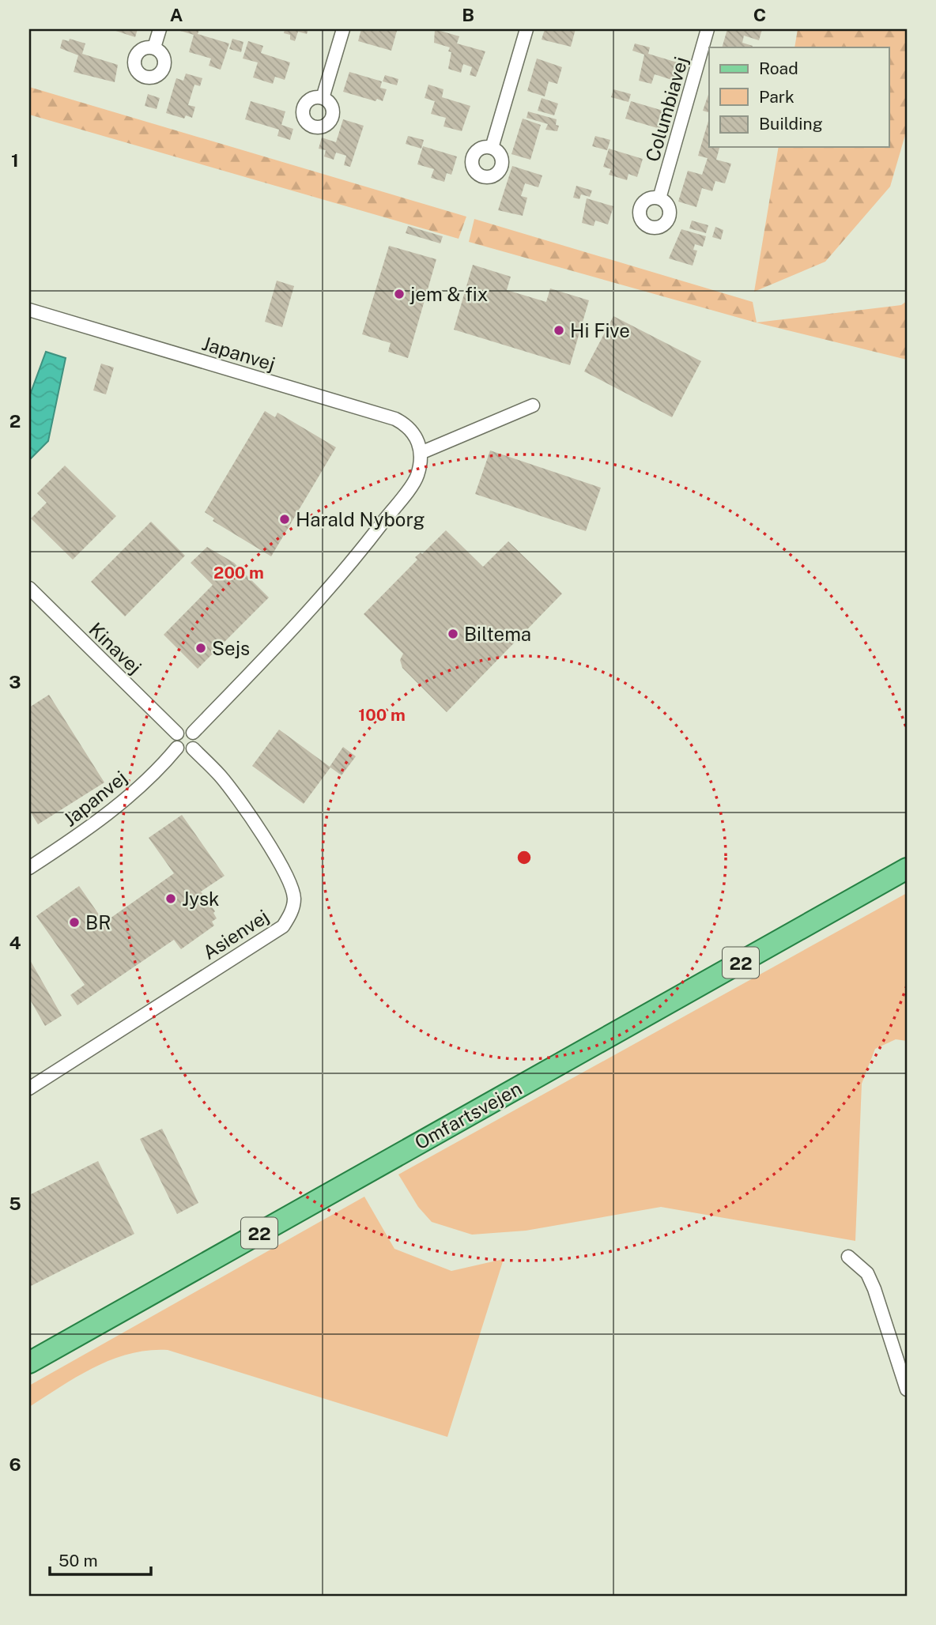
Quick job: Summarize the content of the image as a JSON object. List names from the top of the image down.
{
  "streets": {
    "main road": ["22", "Omfartsvejen"],
    "street": [
      "Columbiavej",
      "Japanvej",
      "Kinavej",
      "Asienvej"
    ]
  },
  "crossings": [
    ["Japanvej", "Kinavej"],
    ["Japanvej", "Asienvej"],
    ["Kinavej", "Asienvej"]
  ],
  "places": [
    "jem & fix",
    "Hi Five",
    "Harald Nyborg",
    "Biltema",
    "Sejs",
    "Jysk",
    "BR"
  ],
  "legend": ["Road", "Park", "Building"],
  "scale_bar": "50 m",
  "grid": {
    "columns": ["A", "B", "C"],
    "rows": [
      "1",
      "2",
      "3",
      "4",
      "5",
      "6"
    ]
  },
  "rings": ["200 m", "100 m"]
}
